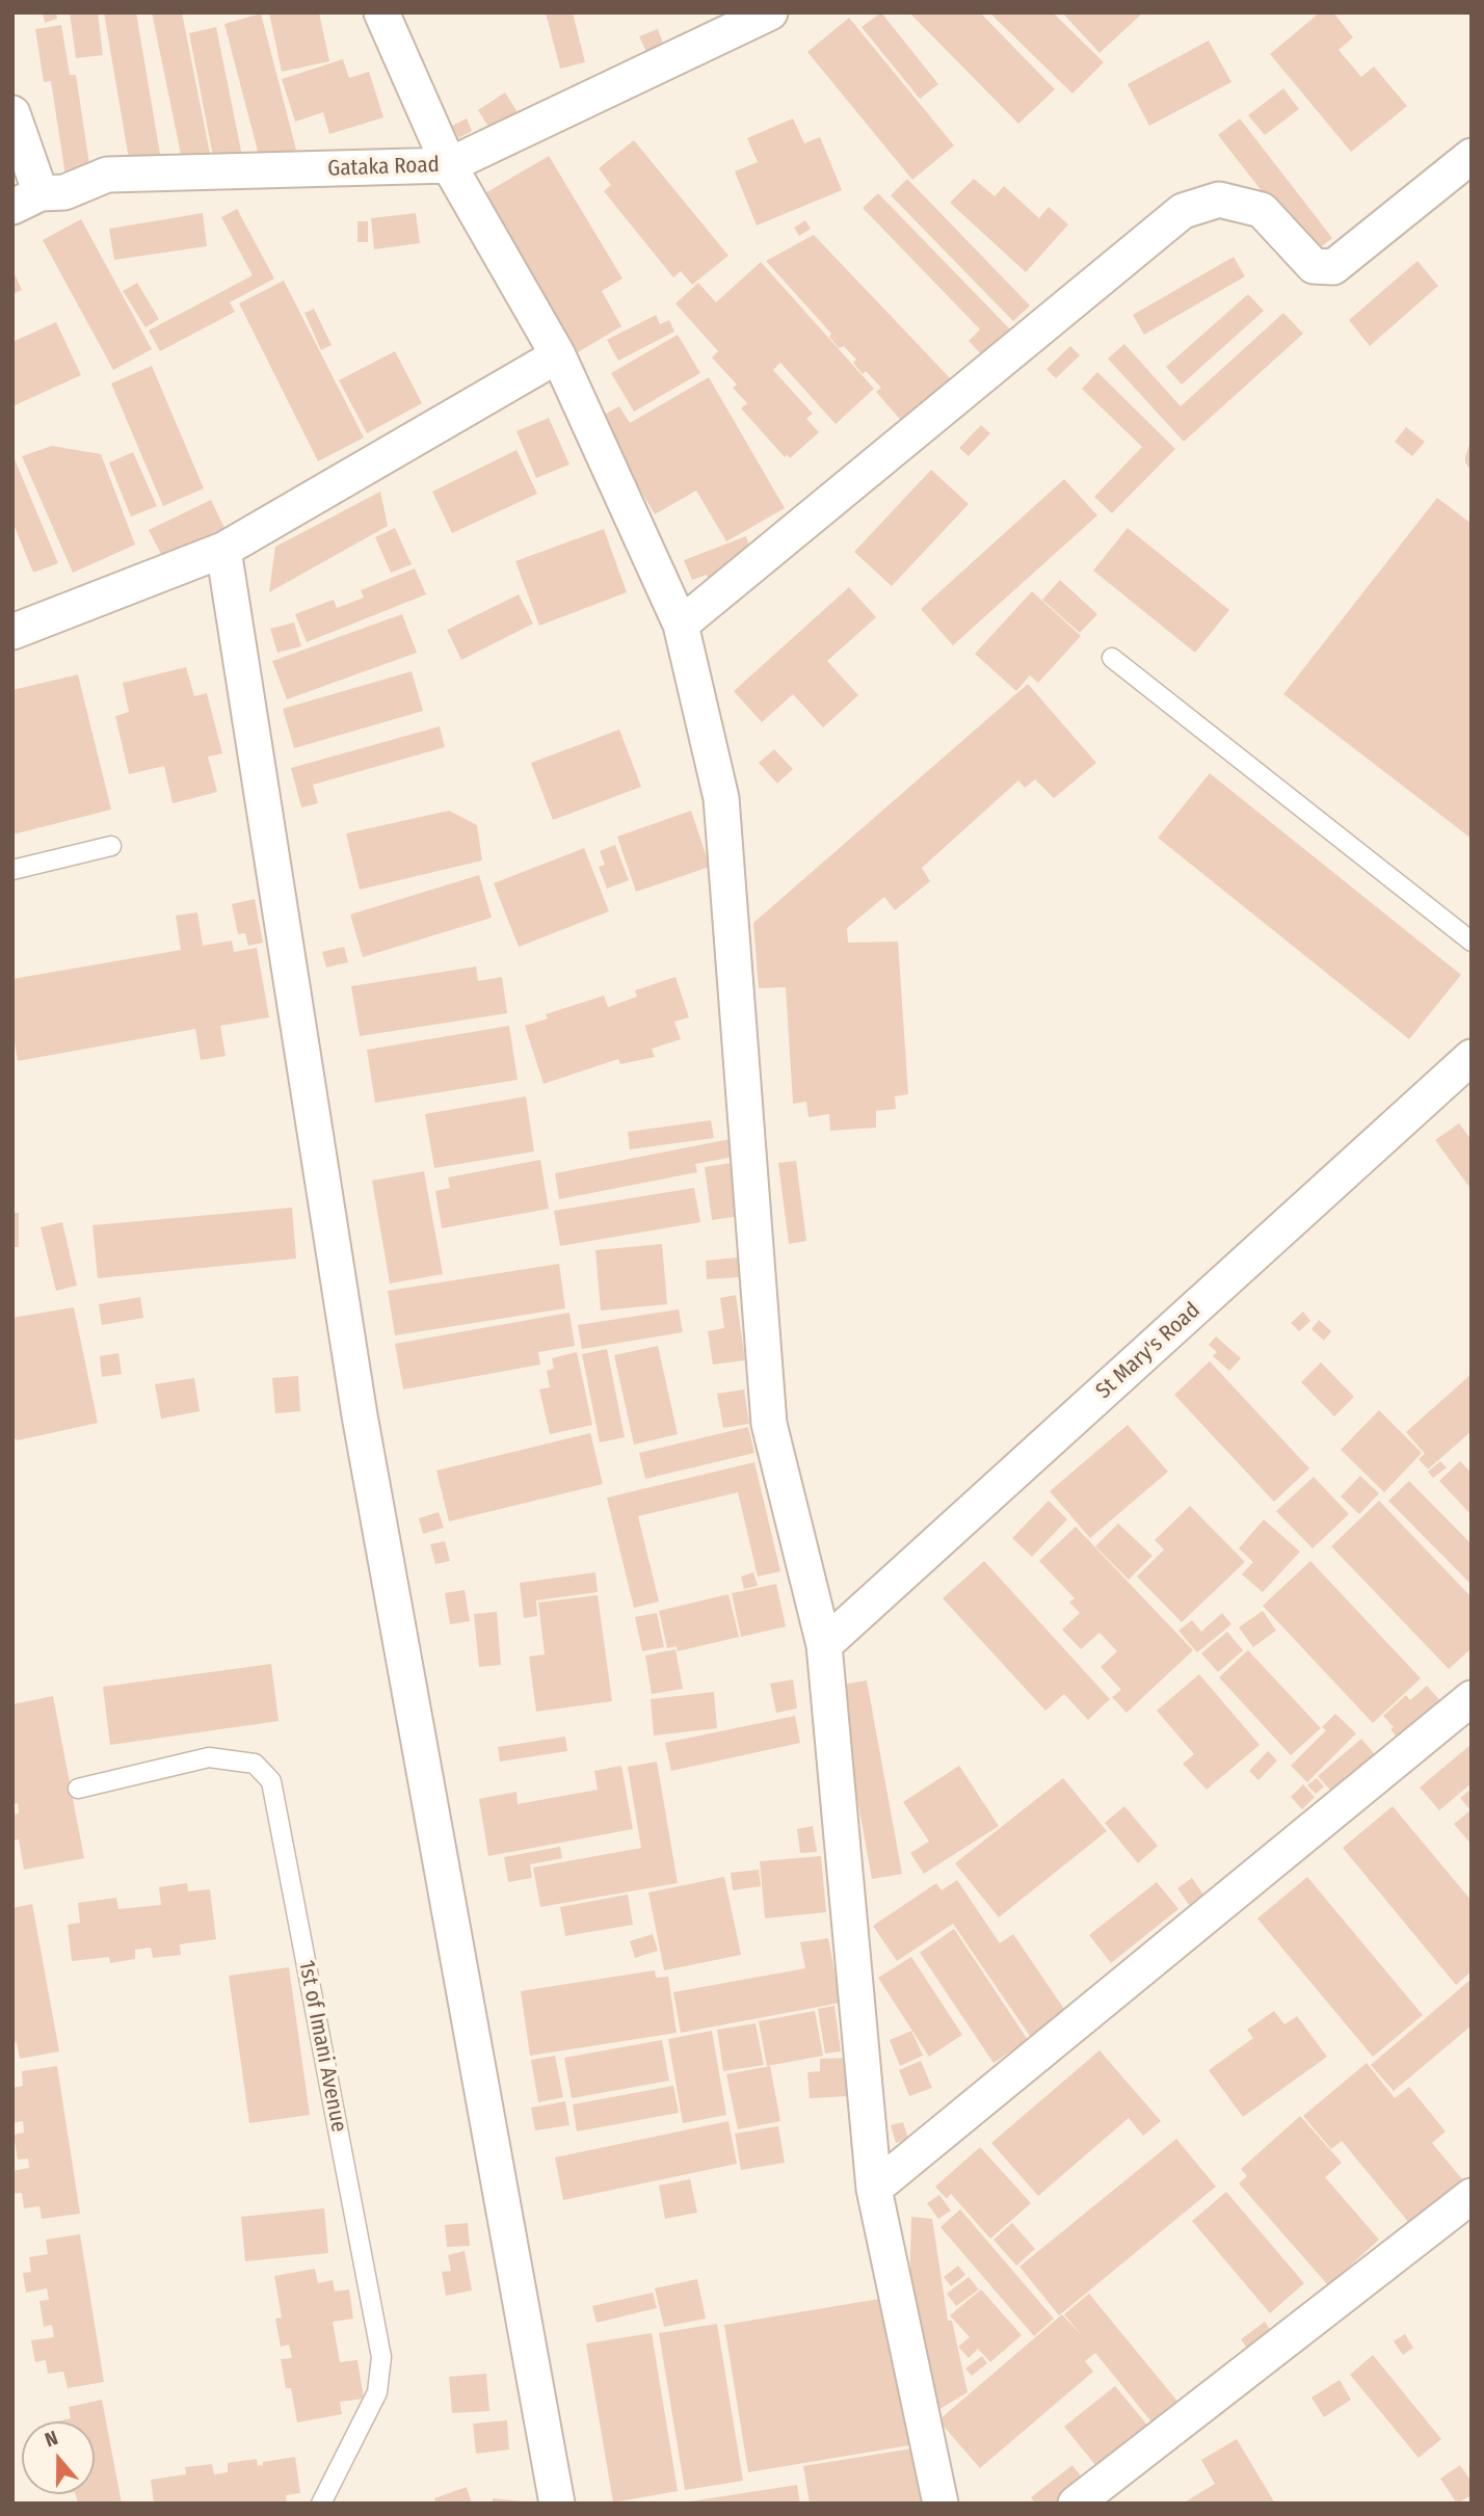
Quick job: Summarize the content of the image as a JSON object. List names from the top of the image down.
{
  "streets": {
    "street": ["Gataka Road", "St Mary's Road"],
    "lane": ["1st of Imani Avenue"]
  },
  "north": "top"
}
